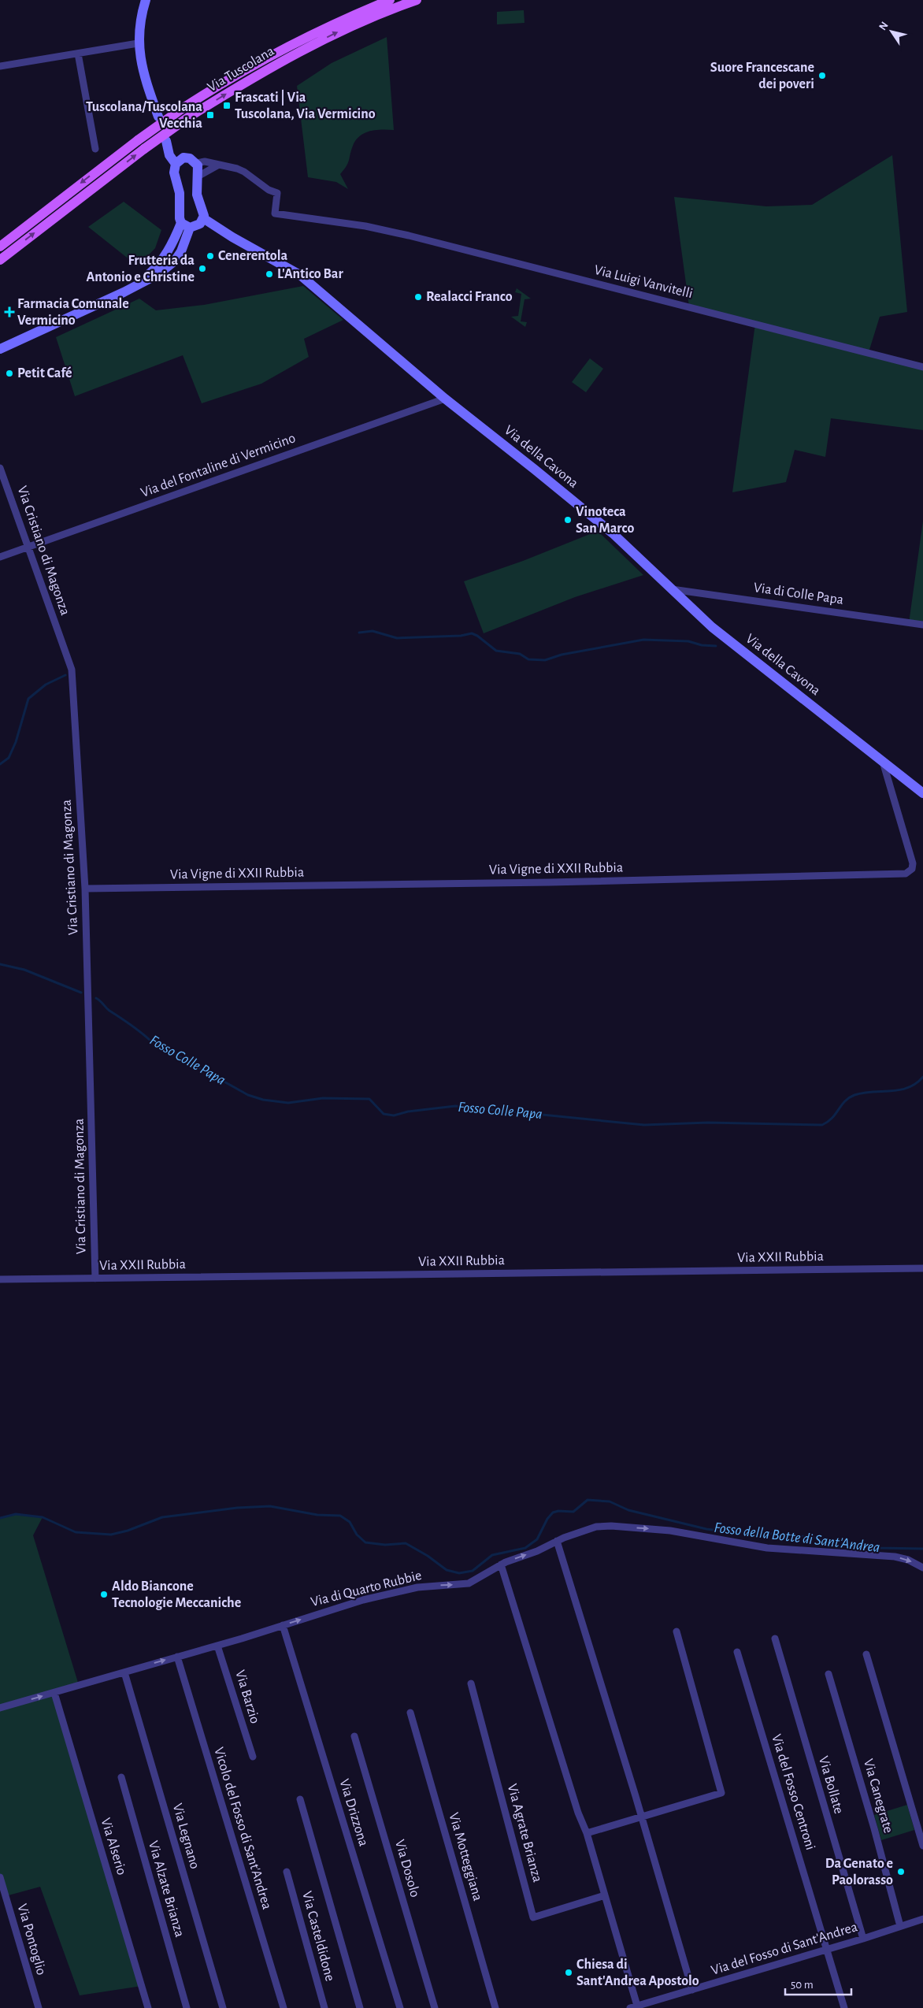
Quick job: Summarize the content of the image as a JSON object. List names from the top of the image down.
{
  "streets": {
    "main road": ["Via Tuscolana", "Via della Cavona"],
    "street": [
      "Via Luigi Vanvitelli",
      "Via del Fontaline di Vermicino",
      "Via Cristiano di Magonza",
      "Via di Colle Papa",
      "Via Vigne di XXII Rubbia",
      "Via XXII Rubbia",
      "Via di Quarto Rubbie",
      "Via Barzio",
      "Via Bollate",
      "Via del Fosso Centroni",
      "Via Canegrate",
      "Via Drizzona",
      "Vicolo del Fosso di Sant'Andrea",
      "Via Agrate Brianza",
      "Via Legnano",
      "Via Alserio",
      "Via Motteggiana",
      "Via Dosolo",
      "Via Alzate Brianza",
      "Via Casteldidone",
      "Via Pontoglio",
      "Via del Fosso di Sant'Andrea"
    ]
  },
  "crossings": [
    ["Via della Cavona", "Via del Fontaline di Vermicino"],
    ["Via della Cavona", "Via di Colle Papa"],
    ["Via della Cavona", "Via Vigne di XXII Rubbia"],
    ["Via del Fontaline di Vermicino", "Via Cristiano di Magonza"],
    ["Via Cristiano di Magonza", "Via Vigne di XXII Rubbia"],
    ["Via Cristiano di Magonza", "Via XXII Rubbia"],
    ["Via di Quarto Rubbie", "Via Barzio"],
    ["Via di Quarto Rubbie", "Via Drizzona"],
    ["Via di Quarto Rubbie", "Vicolo del Fosso di Sant'Andrea"],
    ["Via di Quarto Rubbie", "Via Legnano"],
    ["Via di Quarto Rubbie", "Via Alserio"],
    ["Via Bollate", "Via del Fosso di Sant'Andrea"],
    ["Via del Fosso Centroni", "Via del Fosso di Sant'Andrea"],
    ["Via Canegrate", "Via del Fosso di Sant'Andrea"]
  ],
  "one_way": ["Via di Quarto Rubbie"],
  "water": ["Fosso Colle Papa", "Fosso della Botte di Sant'Andrea"],
  "places": {
    "other": [
      "Suore Francescane dei poveri",
      "Cenerentola",
      "Frutteria da Antonio e Christine",
      "L'Antico Bar",
      "Realacci Franco",
      "Petit Café",
      "Vinoteca San Marco",
      "Aldo Biancone Tecnologie Meccaniche",
      "Da Genato e Paolorasso",
      "Chiesa di Sant'Andrea Apostolo"
    ],
    "transit": ["Frascati | Via Tuscolana, Via Vermicino", "Tuscolana/Tuscolana Vecchia"],
    "health": ["Farmacia Comunale Vermicino"]
  },
  "scale_bar": "50 m",
  "north": "top left"
}
